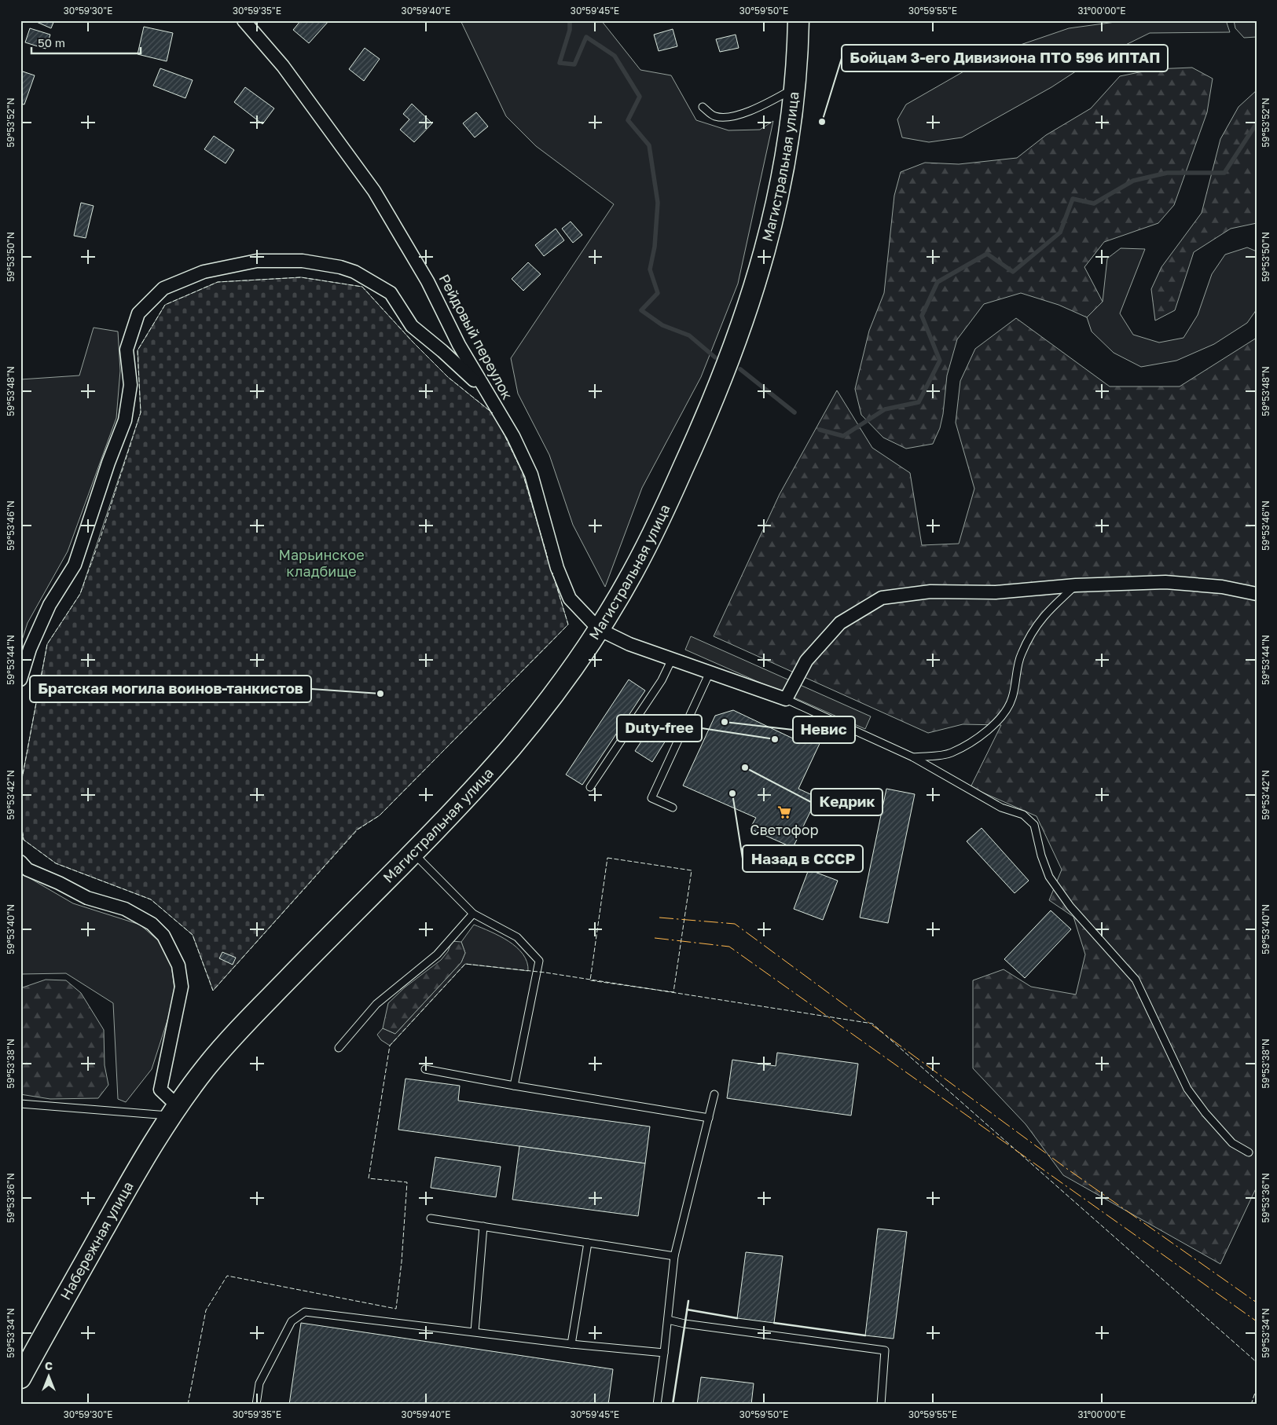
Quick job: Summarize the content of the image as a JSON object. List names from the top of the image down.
{
  "streets": {
    "main road": ["Магистральная улица", "Набережная улица"],
    "street": ["Рейдовый переулок"]
  },
  "crossings": [
    ["Магистральная улица", "Рейдовый переулок"],
    ["Магистральная улица", "Набережная улица"]
  ],
  "parks": ["Марьинское кладбище"],
  "places": {
    "other": [
      "Бойцам 3-его Дивизиона ПТО 596 ИПТАП",
      "Братская могила воинов-танкистов",
      "Невис",
      "Duty-free",
      "Кедрик",
      "Назад в СССР"
    ],
    "supermarket": ["Светофор"]
  },
  "scale_bar": "50 m",
  "north": "top",
  "coordinates": [
    "30°59'30\"E",
    "30°59'35\"E",
    "30°59'40\"E",
    "30°59'45\"E",
    "30°59'50\"E",
    "30°59'55\"E",
    "31°00'00\"E",
    "59°53'52\"N",
    "59°53'50\"N",
    "59°53'48\"N",
    "59°53'46\"N",
    "59°53'44\"N",
    "59°53'42\"N",
    "59°53'40\"N",
    "59°53'38\"N",
    "59°53'36\"N",
    "59°53'34\"N"
  ]
}
